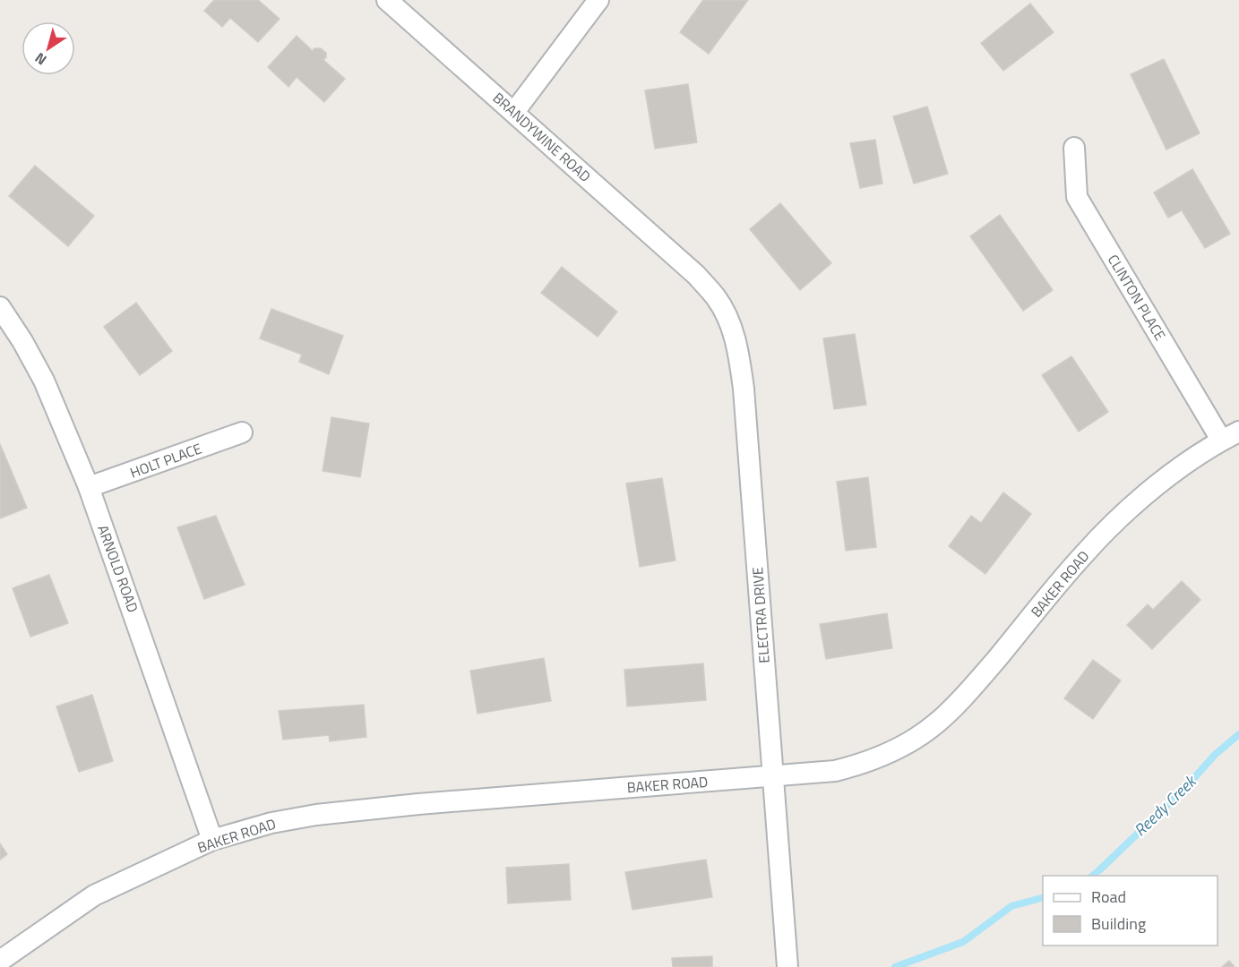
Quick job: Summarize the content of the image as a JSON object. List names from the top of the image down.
{
  "streets": {
    "street": [
      "BRANDYWINE ROAD",
      "CLINTON PLACE",
      "HOLT PLACE",
      "ARNOLD ROAD",
      "BAKER ROAD",
      "ELECTRA DRIVE"
    ]
  },
  "crossings": [
    ["BRANDYWINE ROAD", "ELECTRA DRIVE"],
    ["CLINTON PLACE", "BAKER ROAD"],
    ["HOLT PLACE", "ARNOLD ROAD"],
    ["ARNOLD ROAD", "BAKER ROAD"],
    ["BAKER ROAD", "ELECTRA DRIVE"]
  ],
  "water": ["Reedy Creek"],
  "legend": ["Road", "Building"],
  "north": "bottom left"
}
